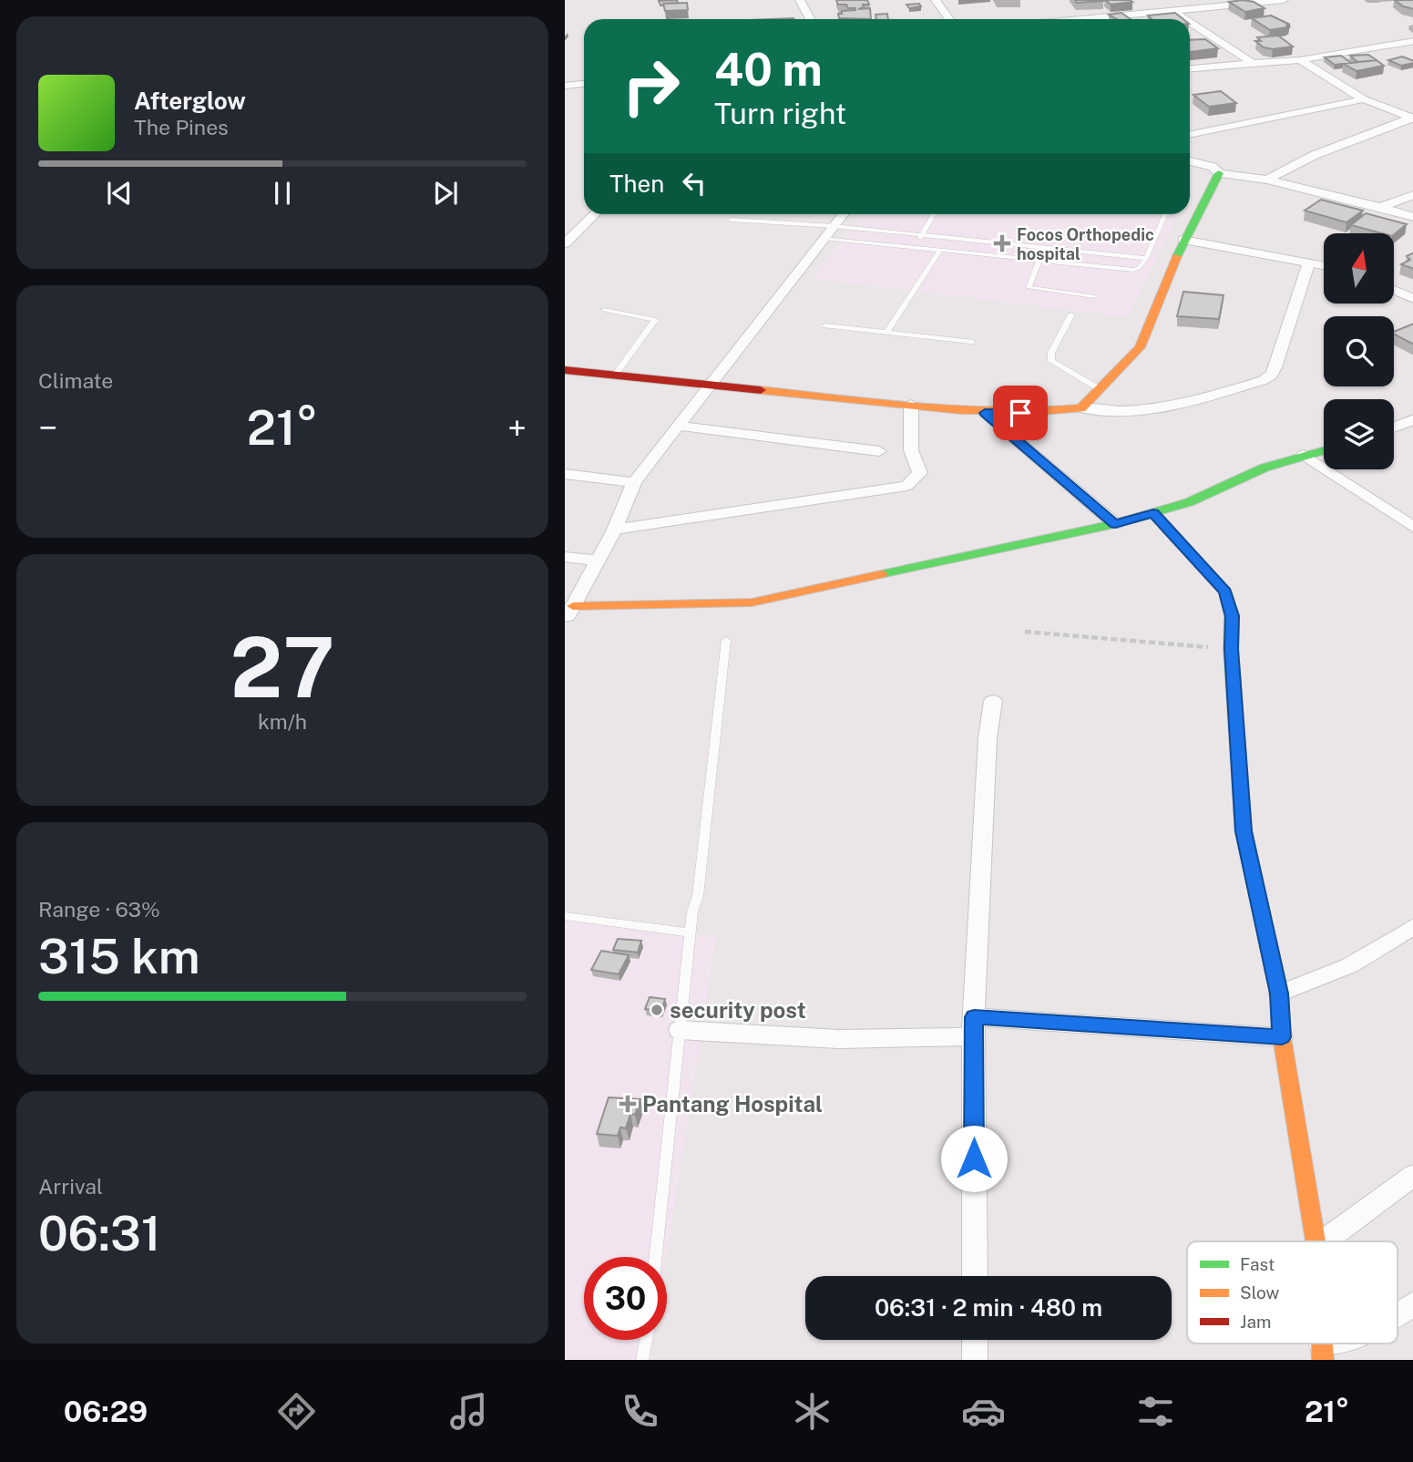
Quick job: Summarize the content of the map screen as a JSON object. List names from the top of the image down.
{
  "places": {
    "health": ["Focos Orthopedic hospital", "Pantang Hospital"],
    "other": ["security post"]
  },
  "legend": ["Fast", "Slow", "Jam"],
  "north": "top",
  "page": {
    "turn": ["40 m", "Turn right"],
    "song": ["Afterglow", "The Pines"],
    "then": "Then",
    "tile": [
      "Climate",
      ["27", "km/h"],
      ["Range · 63%", "315 km"],
      ["Arrival", "06:31"]
    ],
    "heat": ["−", "21°", "+"],
    "limit": "30",
    "trip": "06:31 · 2 min · 480 m",
    "tabs": ["06:29", "21°"]
  }
}
